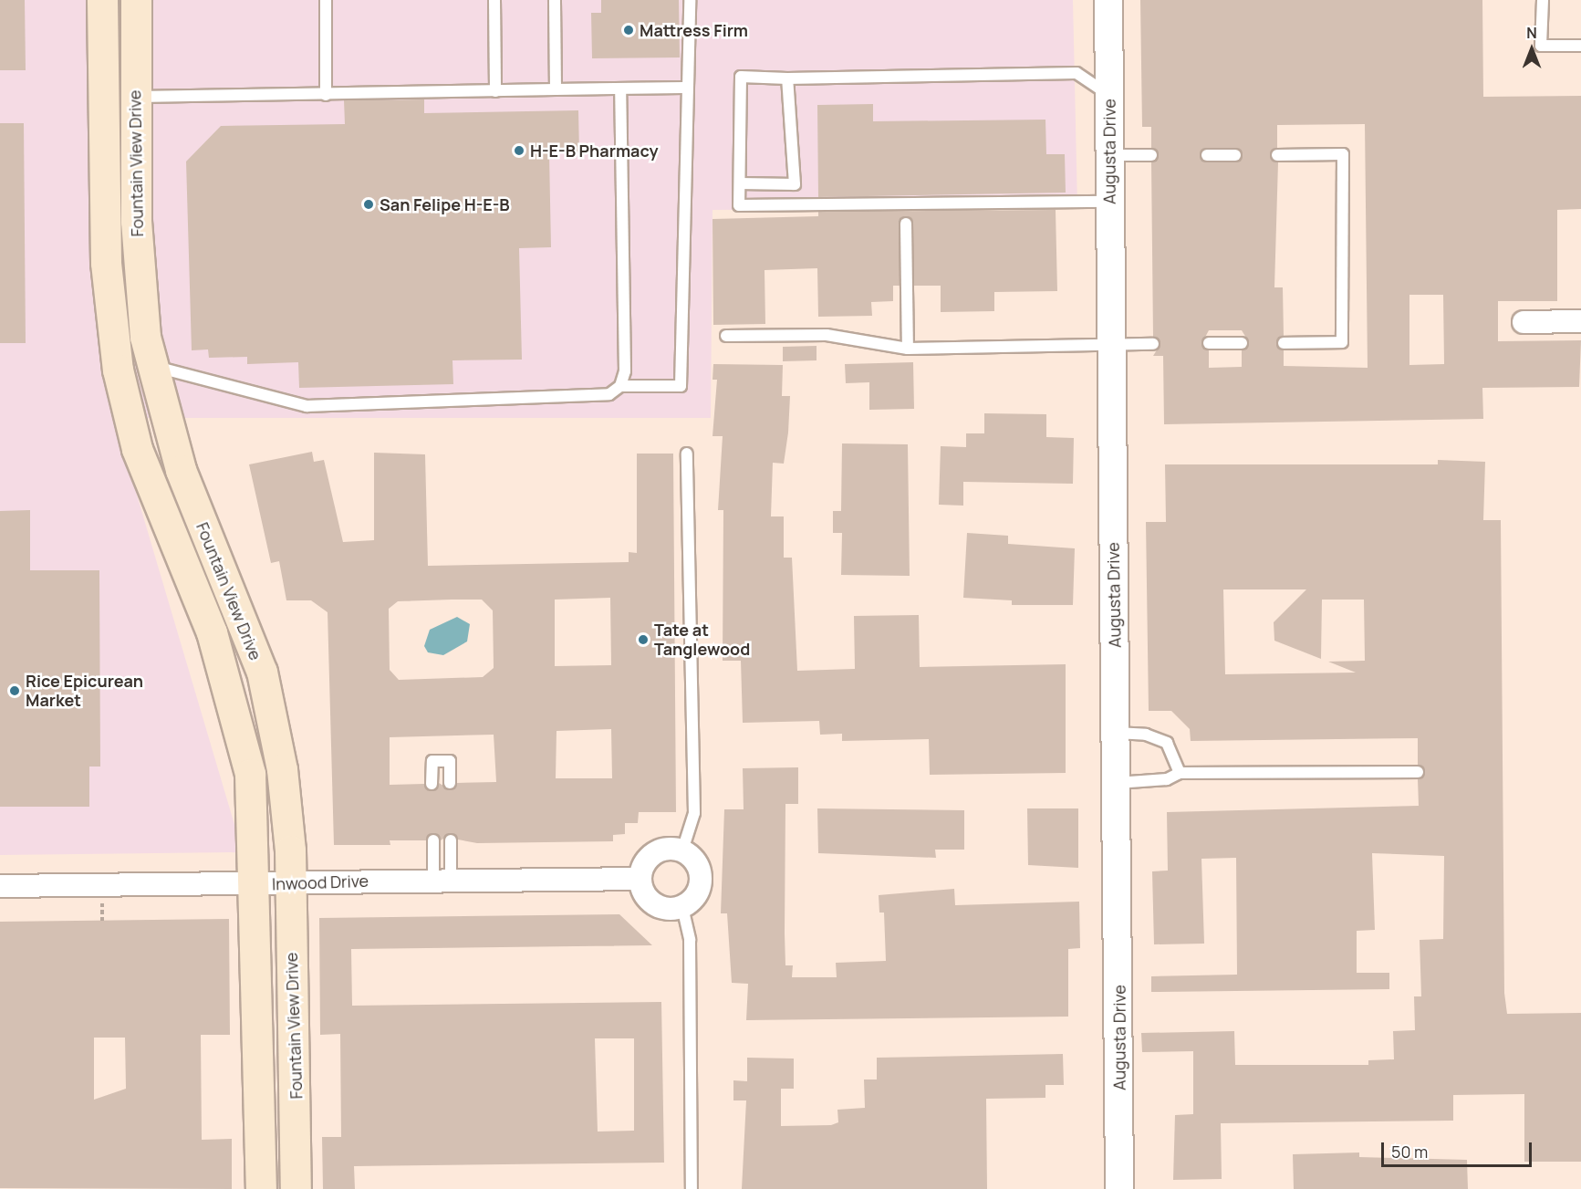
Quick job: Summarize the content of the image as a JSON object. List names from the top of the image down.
{
  "streets": {
    "main road": ["Fountain View Drive"],
    "street": ["Augusta Drive", "Inwood Drive"]
  },
  "crossings": [
    ["Fountain View Drive", "Inwood Drive"]
  ],
  "places": [
    "Mattress Firm",
    "H-E-B Pharmacy",
    "San Felipe H-E-B",
    "Tate at Tanglewood",
    "Rice Epicurean Market"
  ],
  "scale_bar": "50 m",
  "north": "top"
}
